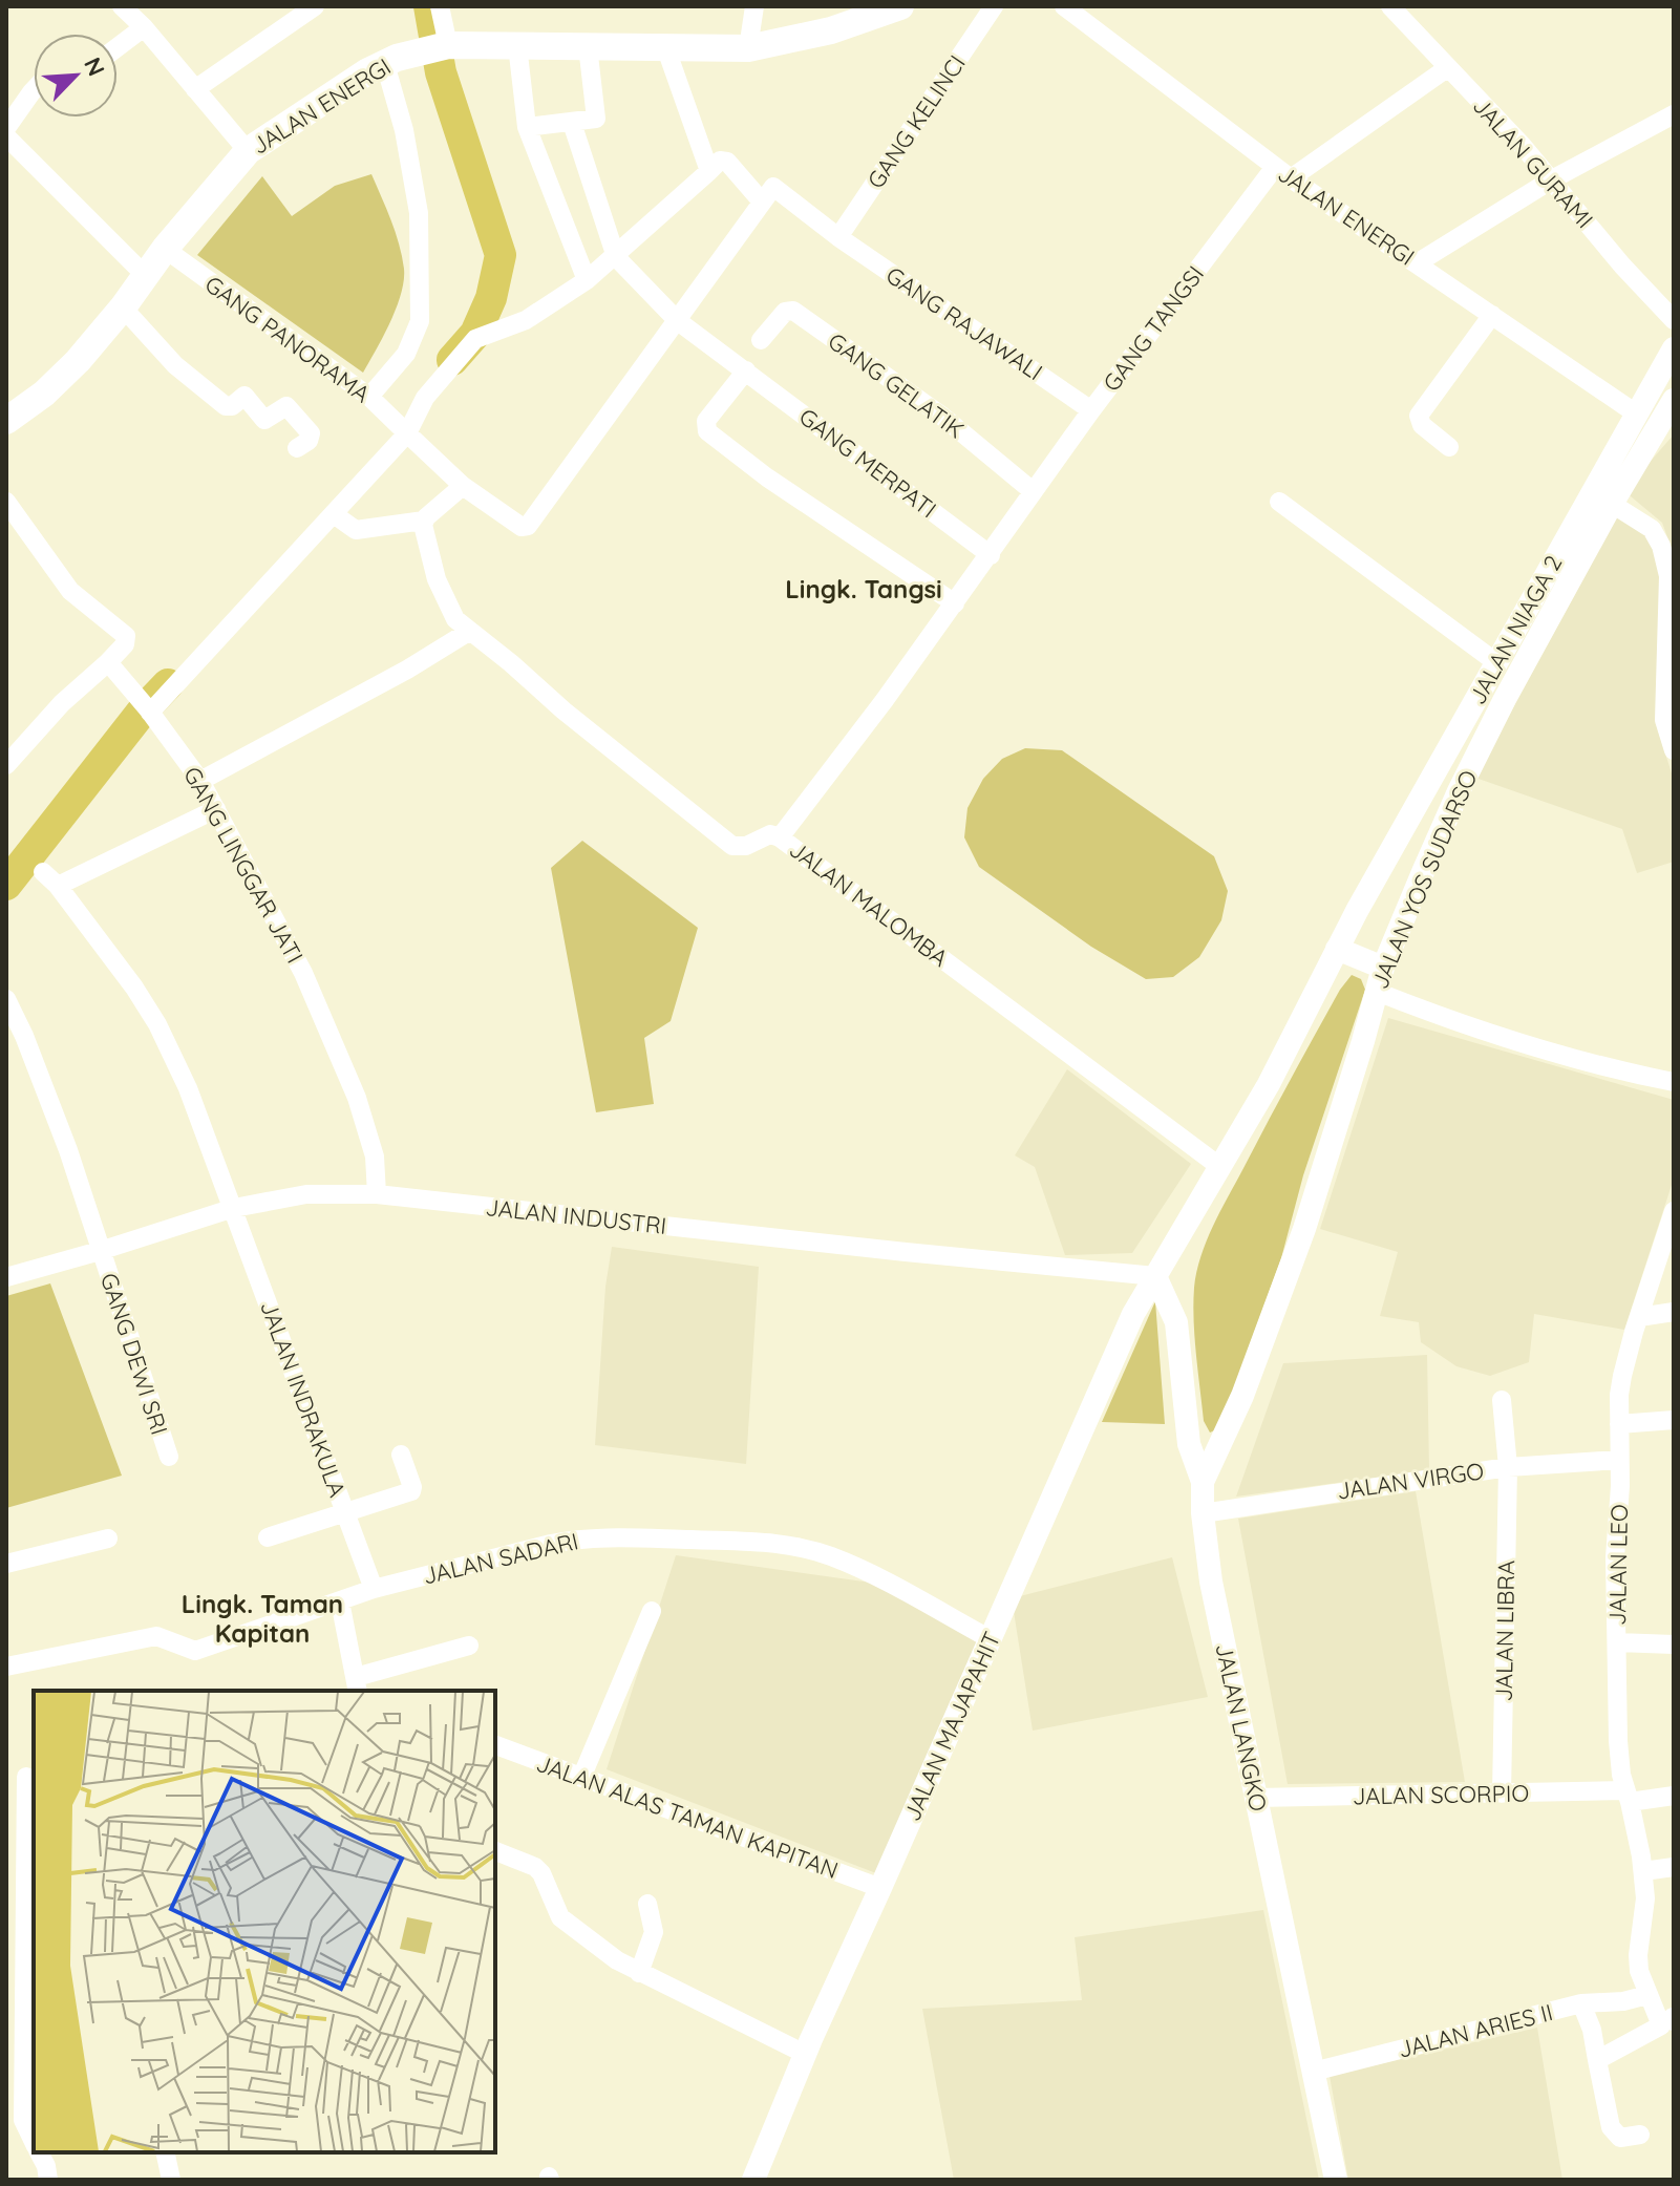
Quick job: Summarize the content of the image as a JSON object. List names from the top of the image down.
{
  "streets": {
    "highway": ["JALAN ENERGI"],
    "main road": [
      "JALAN NIAGA 2",
      "JALAN YOS SUDARSO",
      "JALAN MAJAPAHIT",
      "JALAN LANGKO"
    ],
    "street": [
      "GANG KELINCI",
      "JALAN GURAMI",
      "GANG RAJAWALI",
      "GANG TANGSI",
      "GANG PANORAMA",
      "GANG GELATIK",
      "GANG MERPATI",
      "GANG LINGGAR JATI",
      "JALAN MALOMBA",
      "JALAN INDUSTRI",
      "GANG DEWI SRI",
      "JALAN INDRAKULA",
      "JALAN VIRGO",
      "JALAN SADARI",
      "JALAN LEO",
      "JALAN LIBRA",
      "JALAN SCORPIO",
      "JALAN ALAS TAMAN KAPITAN",
      "JALAN ARIES II"
    ]
  },
  "crossings": [
    ["JALAN ENERGI", "GANG TANGSI"],
    ["JALAN ENERGI", "GANG PANORAMA"],
    ["JALAN ENERGI", "JALAN NIAGA 2"],
    ["GANG KELINCI", "GANG RAJAWALI"],
    ["JALAN GURAMI", "GANG TANGSI"],
    ["GANG RAJAWALI", "GANG TANGSI"],
    ["GANG TANGSI", "GANG GELATIK"],
    ["GANG TANGSI", "JALAN MALOMBA"],
    ["GANG PANORAMA", "GANG MERPATI"],
    ["GANG GELATIK", "JALAN MALOMBA"],
    ["GANG MERPATI", "JALAN MALOMBA"],
    ["GANG LINGGAR JATI", "JALAN INDUSTRI"],
    ["GANG LINGGAR JATI", "JALAN INDRAKULA"],
    ["JALAN YOS SUDARSO", "JALAN LANGKO"],
    ["JALAN INDUSTRI", "GANG DEWI SRI"],
    ["JALAN INDUSTRI", "JALAN INDRAKULA"],
    ["JALAN INDUSTRI", "JALAN MAJAPAHIT"],
    ["JALAN INDUSTRI", "JALAN LANGKO"],
    ["JALAN INDRAKULA", "JALAN SADARI"],
    ["JALAN VIRGO", "JALAN LEO"],
    ["JALAN VIRGO", "JALAN LIBRA"],
    ["JALAN VIRGO", "JALAN LANGKO"],
    ["JALAN SADARI", "JALAN MAJAPAHIT"],
    ["JALAN LEO", "JALAN SCORPIO"],
    ["JALAN LIBRA", "JALAN SCORPIO"],
    ["JALAN MAJAPAHIT", "JALAN LANGKO"],
    ["JALAN MAJAPAHIT", "JALAN ALAS TAMAN KAPITAN"],
    ["JALAN LANGKO", "JALAN SCORPIO"],
    ["JALAN LANGKO", "JALAN ARIES II"]
  ],
  "districts": ["Lingk. Tangsi", "Lingk. Taman Kapitan"],
  "north": "top right"
}
